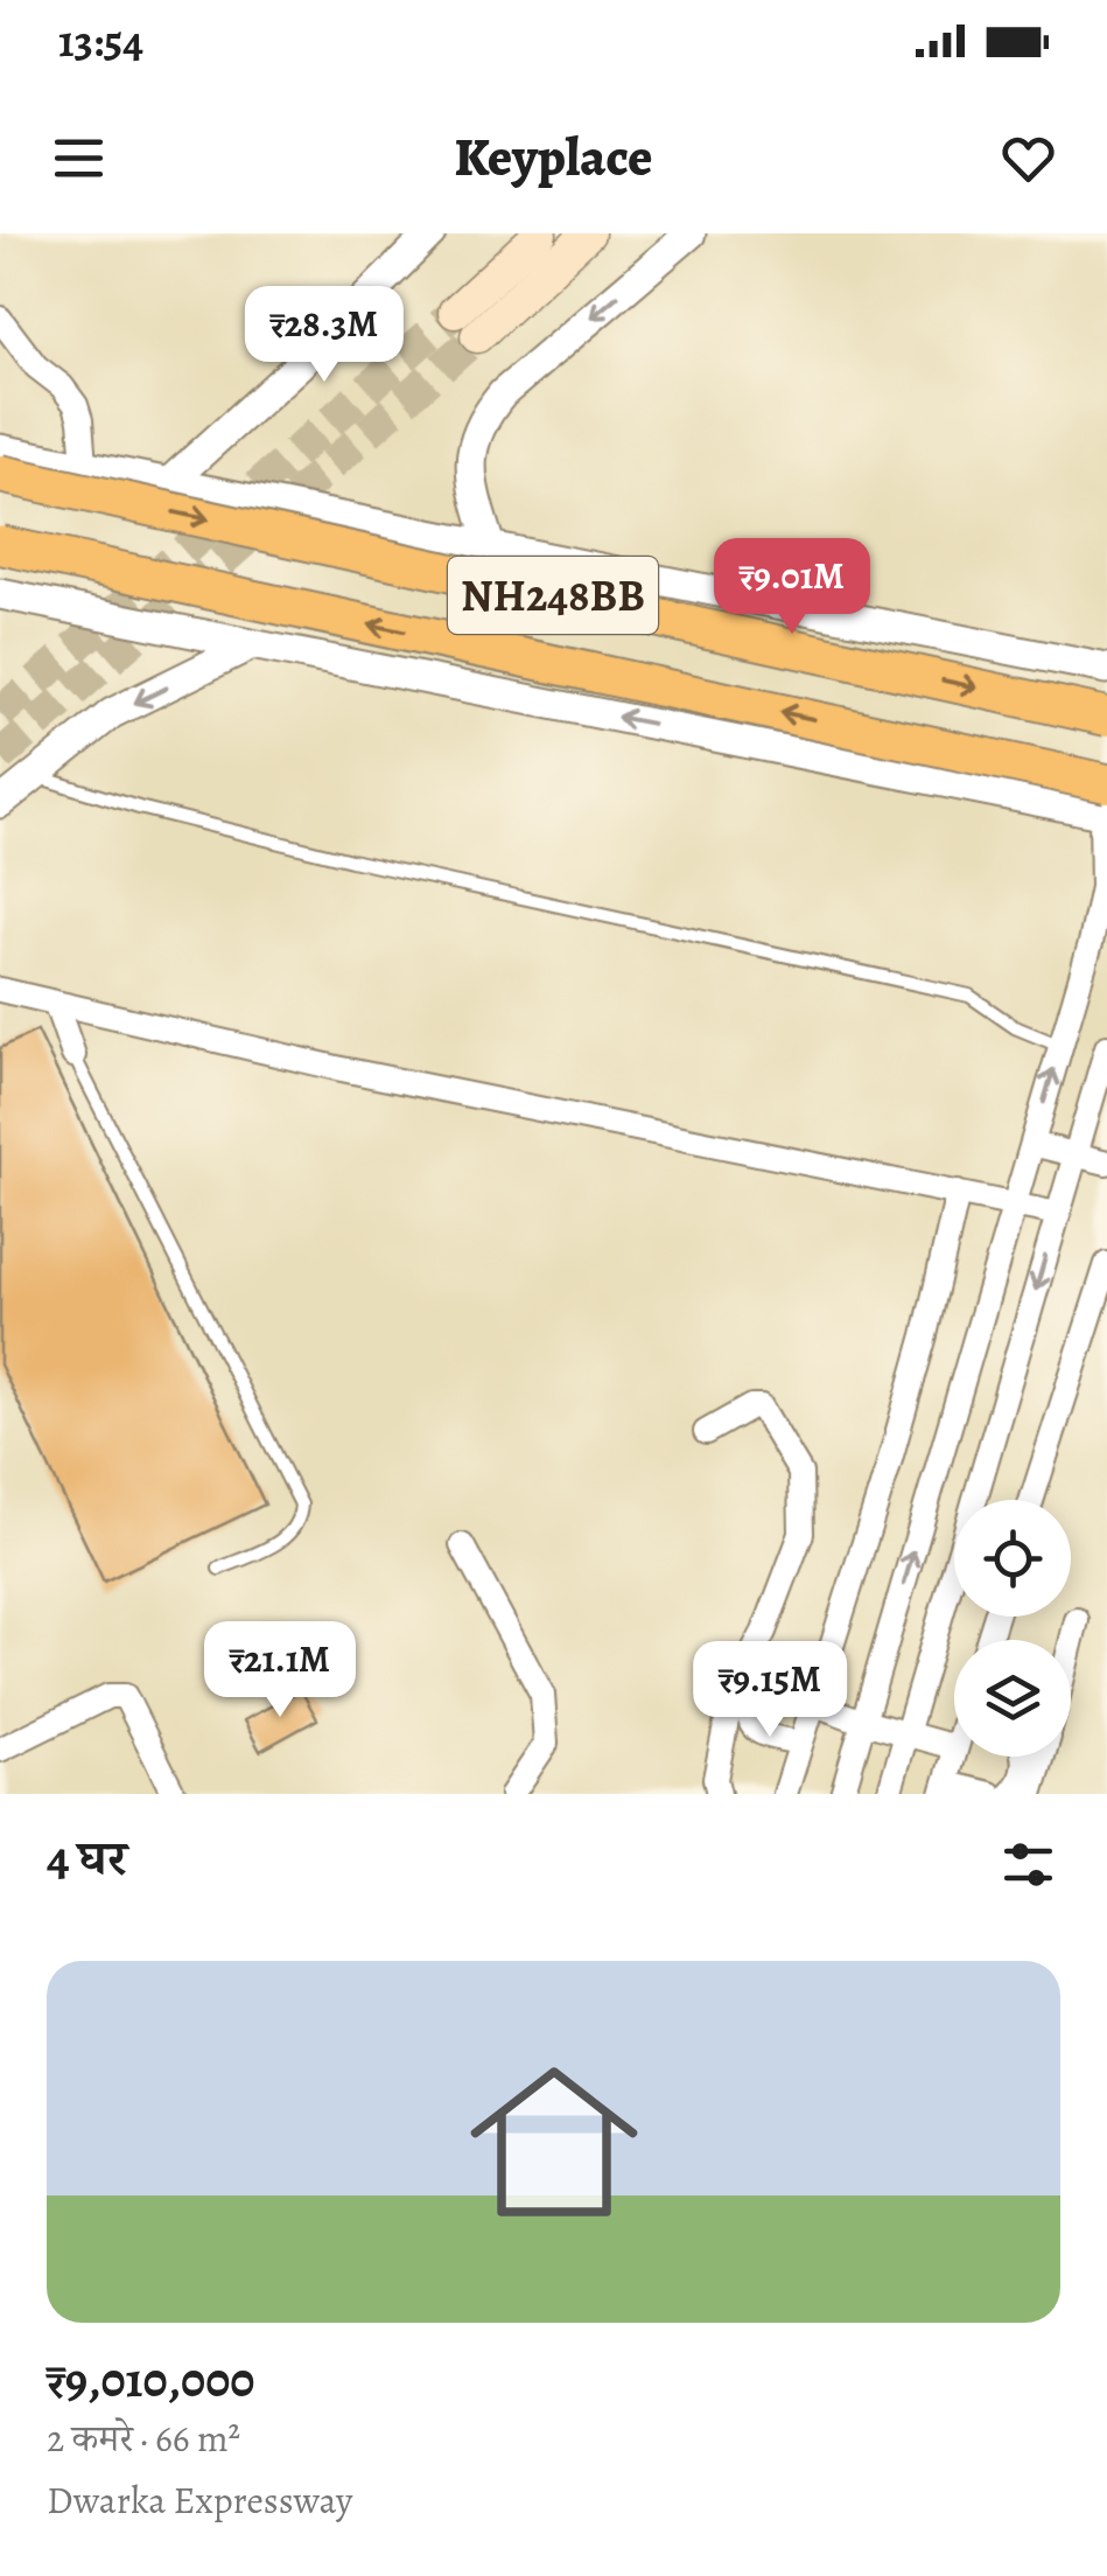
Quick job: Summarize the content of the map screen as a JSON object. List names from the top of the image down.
{
  "streets": {
    "highway": ["NH248BB"]
  },
  "page": {
    "status": "13:54",
    "header": "Keyplace",
    "price": [
      "₹28.3M",
      "₹9.01M",
      "₹21.1M",
      "₹9.15M"
    ],
    "heading": "4 घर",
    "list": [
      {
        "name": "₹9,010,000",
        "note": "2 कमरे · 66 m² · Dwarka Expressway"
      }
    ]
  }
}
